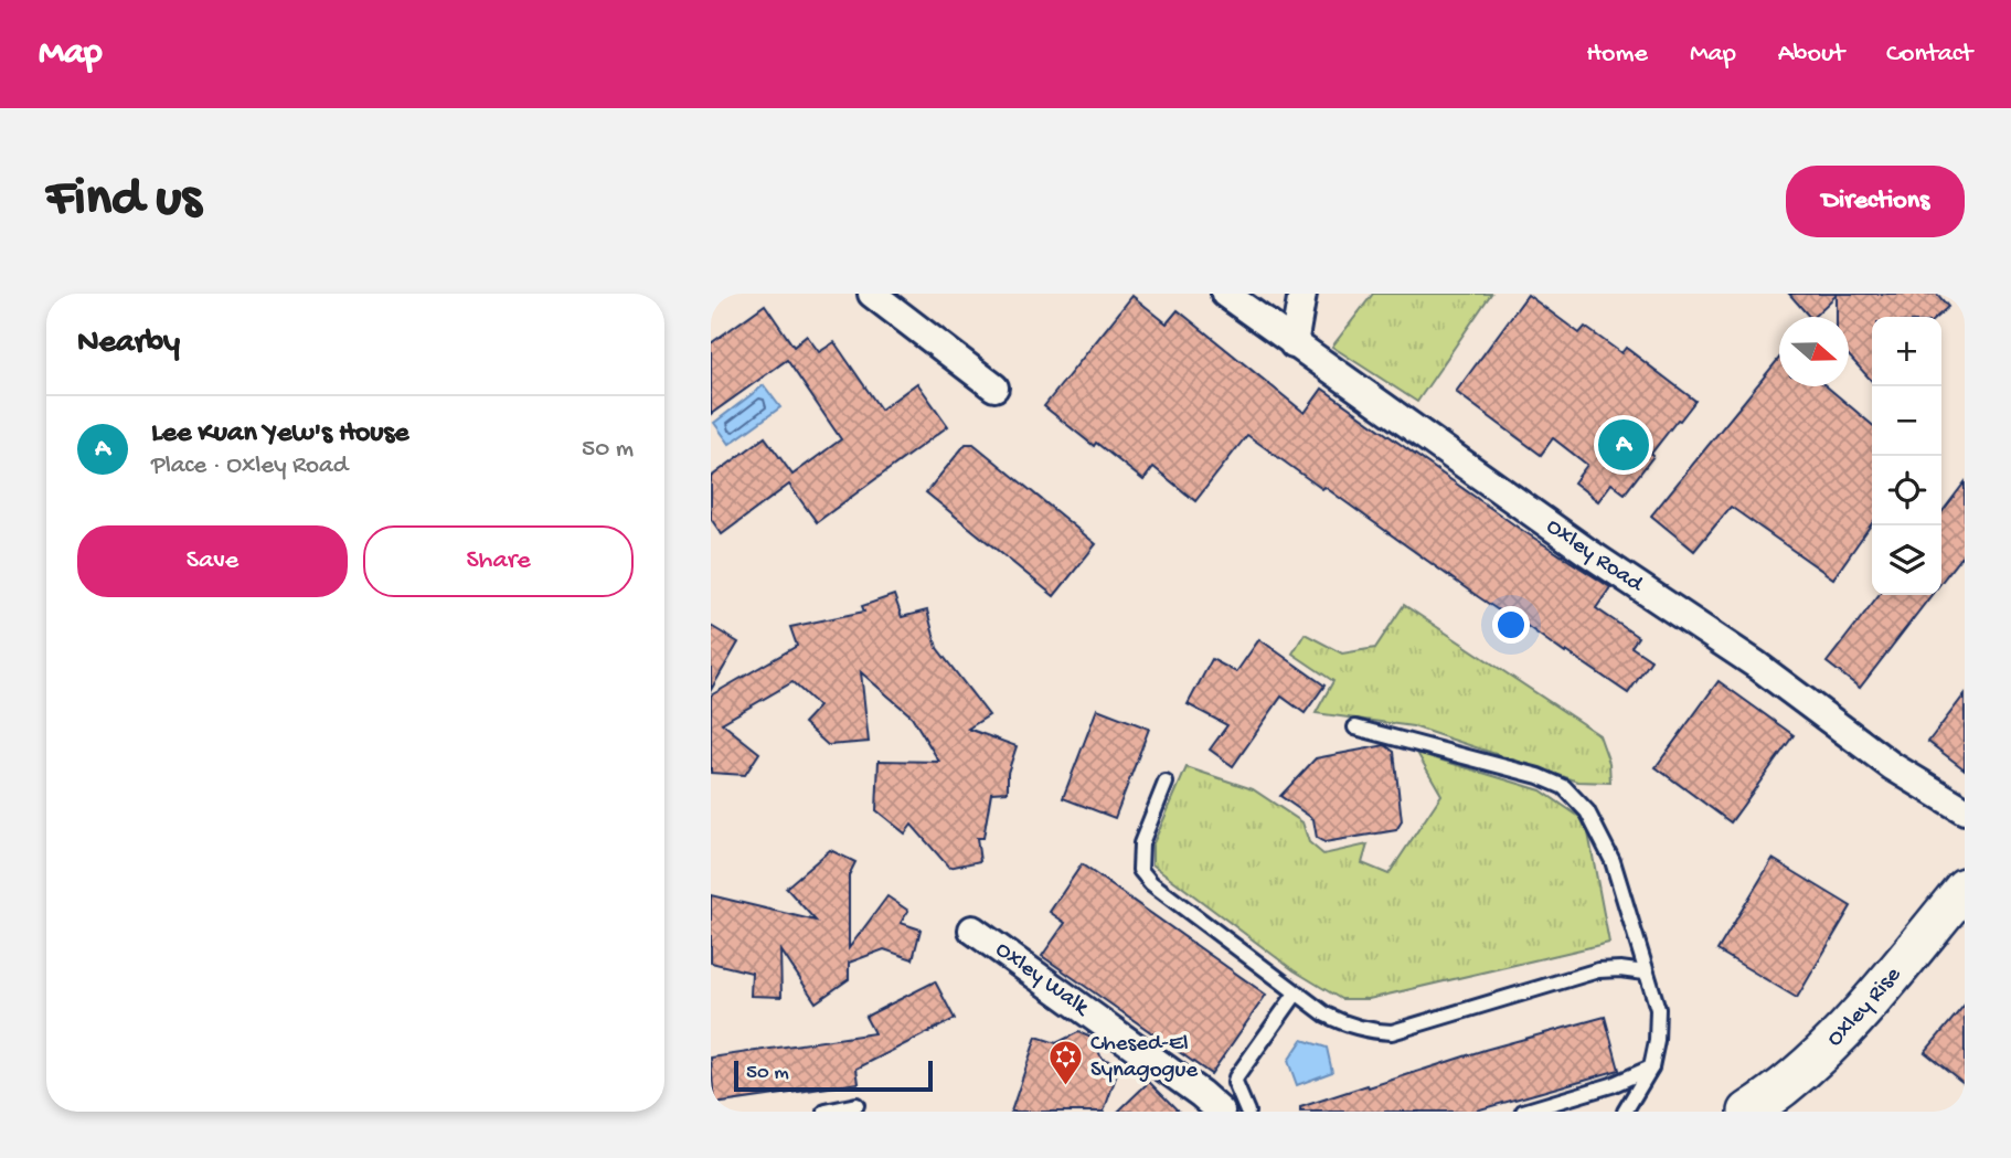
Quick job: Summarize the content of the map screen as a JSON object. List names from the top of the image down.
{
  "streets": {
    "main road": ["Oxley Rise"],
    "street": ["Oxley Road", "Oxley Walk"]
  },
  "places": {
    "synagogue": ["Chesed-El Synagogue"]
  },
  "scale_bar": "50 m",
  "north": "right",
  "page": {
    "header": "Map",
    "nav": [
      "Home",
      "Map",
      "About",
      "Contact"
    ],
    "buttons": [
      "Directions",
      ["Save", "Share"]
    ],
    "title": "Find us",
    "heading": "Nearby",
    "map_buttons": ["+", "−"],
    "list": [
      {
        "mark": "A",
        "name": "Lee Kuan Yew's House",
        "note": "Place · Oxley Road",
        "value": "50 m"
      }
    ],
    "pins": "A",
    "scale": "50 m"
  }
}
